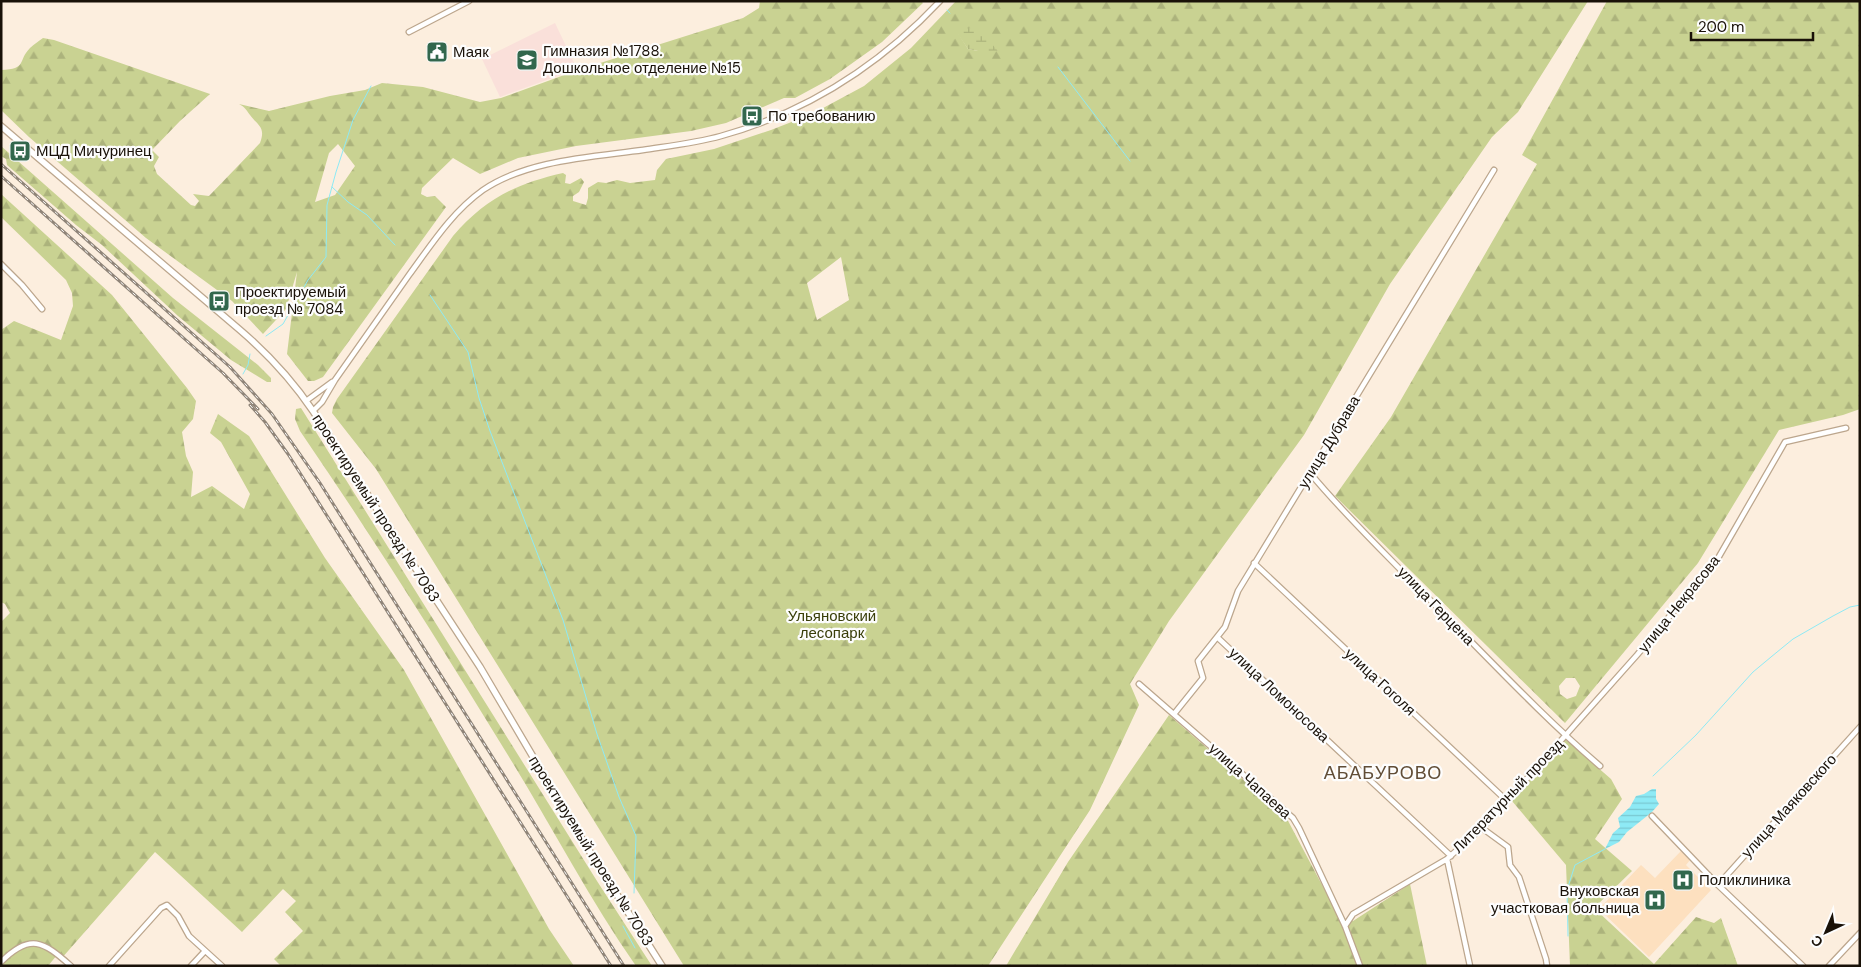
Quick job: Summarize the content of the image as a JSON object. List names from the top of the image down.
{
  "streets": {
    "main road": ["проектируемый проезд № 7083"],
    "street": [
      "улица Дубрава",
      "улица Некрасова",
      "улица Герцена",
      "улица Гоголя",
      "улица Ломоносова",
      "улица Чапаева",
      "Литературный проезд",
      "улица Маяковского"
    ]
  },
  "crossings": [
    ["улица Дубрава", "улица Герцена"],
    ["улица Дубрава", "улица Гоголя"],
    ["улица Дубрава", "улица Ломоносова"],
    ["улица Дубрава", "улица Чапаева"],
    ["улица Некрасова", "Литературный проезд"],
    ["улица Герцена", "Литературный проезд"],
    ["улица Гоголя", "Литературный проезд"],
    ["улица Ломоносова", "Литературный проезд"],
    ["улица Чапаева", "Литературный проезд"]
  ],
  "districts": ["АБАБУРОВО"],
  "parks": ["Ульяновский лесопарк"],
  "places": {
    "public building": ["Маяк"],
    "school or university": ["Гимназия №1788. Дошкольное отделение №15"],
    "bus stop": ["По требованию", "МЦД Мичуринец", "Проектируемый проезд № 7084"],
    "hospital": ["Поликлиника", "Внуковская участковая больница"]
  },
  "scale_bar": "200 m",
  "north": "bottom left"
}
